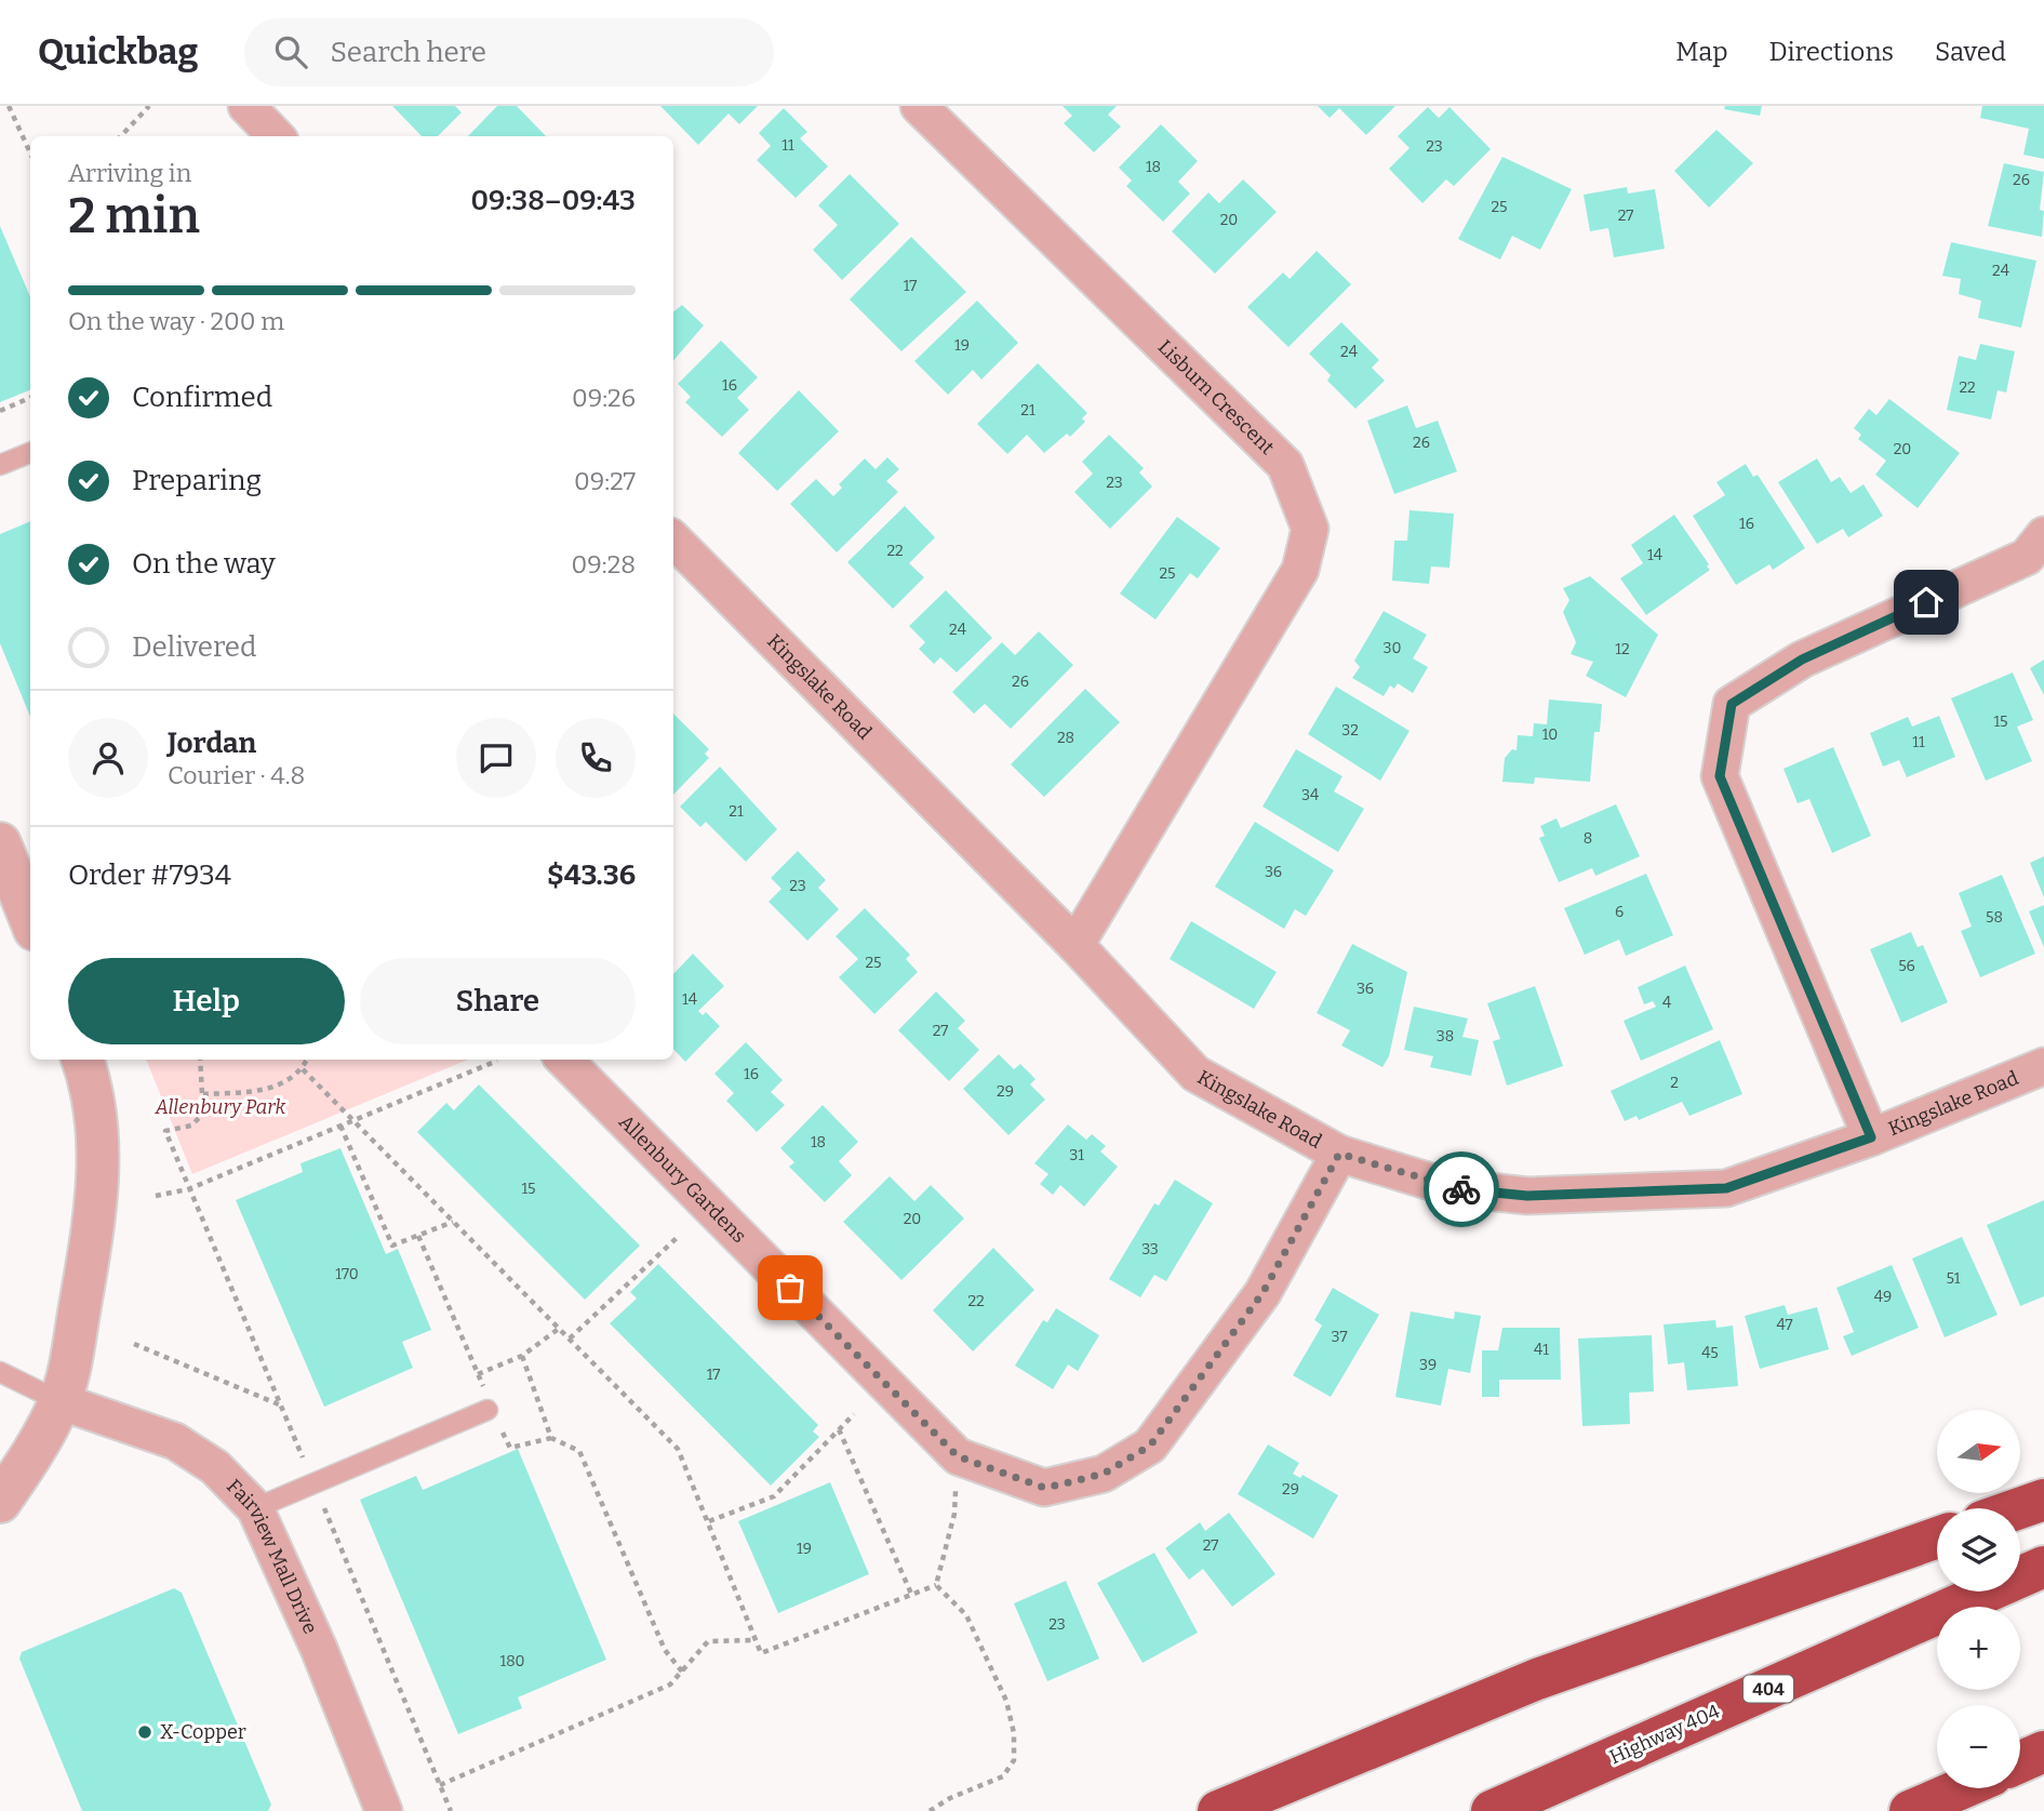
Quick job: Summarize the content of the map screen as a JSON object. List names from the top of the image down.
{
  "streets": {
    "highway": ["404", "Highway 404"],
    "street": [
      "Lisburn Crescent",
      "Kingslake Road",
      "Allenbury Gardens",
      "Fairview Mall Drive"
    ]
  },
  "crossings": [
    ["Lisburn Crescent", "Kingslake Road"],
    ["Kingslake Road", "Allenbury Gardens"]
  ],
  "parks": ["Allenbury Park"],
  "places": ["X-Copper"],
  "house_numbers": [
    "11",
    "23",
    "18",
    "26",
    "25",
    "27",
    "20",
    "24",
    "17",
    "19",
    "24",
    "16",
    "22",
    "21",
    "26",
    "20",
    "23",
    "16",
    "22",
    "14",
    "25",
    "24",
    "30",
    "12",
    "26",
    "15",
    "32",
    "10",
    "28",
    "11",
    "34",
    "21",
    "8",
    "36",
    "23",
    "6",
    "58",
    "25",
    "56",
    "36",
    "14",
    "4",
    "27",
    "38",
    "16",
    "2",
    "29",
    "18",
    "31",
    "15",
    "20",
    "33",
    "170",
    "51",
    "49",
    "22",
    "47",
    "37",
    "41",
    "45",
    "39",
    "17",
    "29",
    "27",
    "19",
    "23",
    "180"
  ],
  "north": "right",
  "page": {
    "header": "Quickbag",
    "search": "Search here",
    "nav": ["Map", "Directions", "Saved"],
    "heading": ["2 min", "Arriving in", "09:38–09:43"],
    "panel": [
      "Jordan",
      "Courier · 4.8",
      "Order #7934",
      "$43.36"
    ],
    "bar": "On the way · 200 m",
    "list": [
      ["Confirmed", "09:26"],
      ["Preparing", "09:27"],
      ["On the way", "09:28"],
      "Delivered"
    ],
    "buttons": ["Help", "Share"],
    "map_buttons": ["+", "−"]
  }
}
